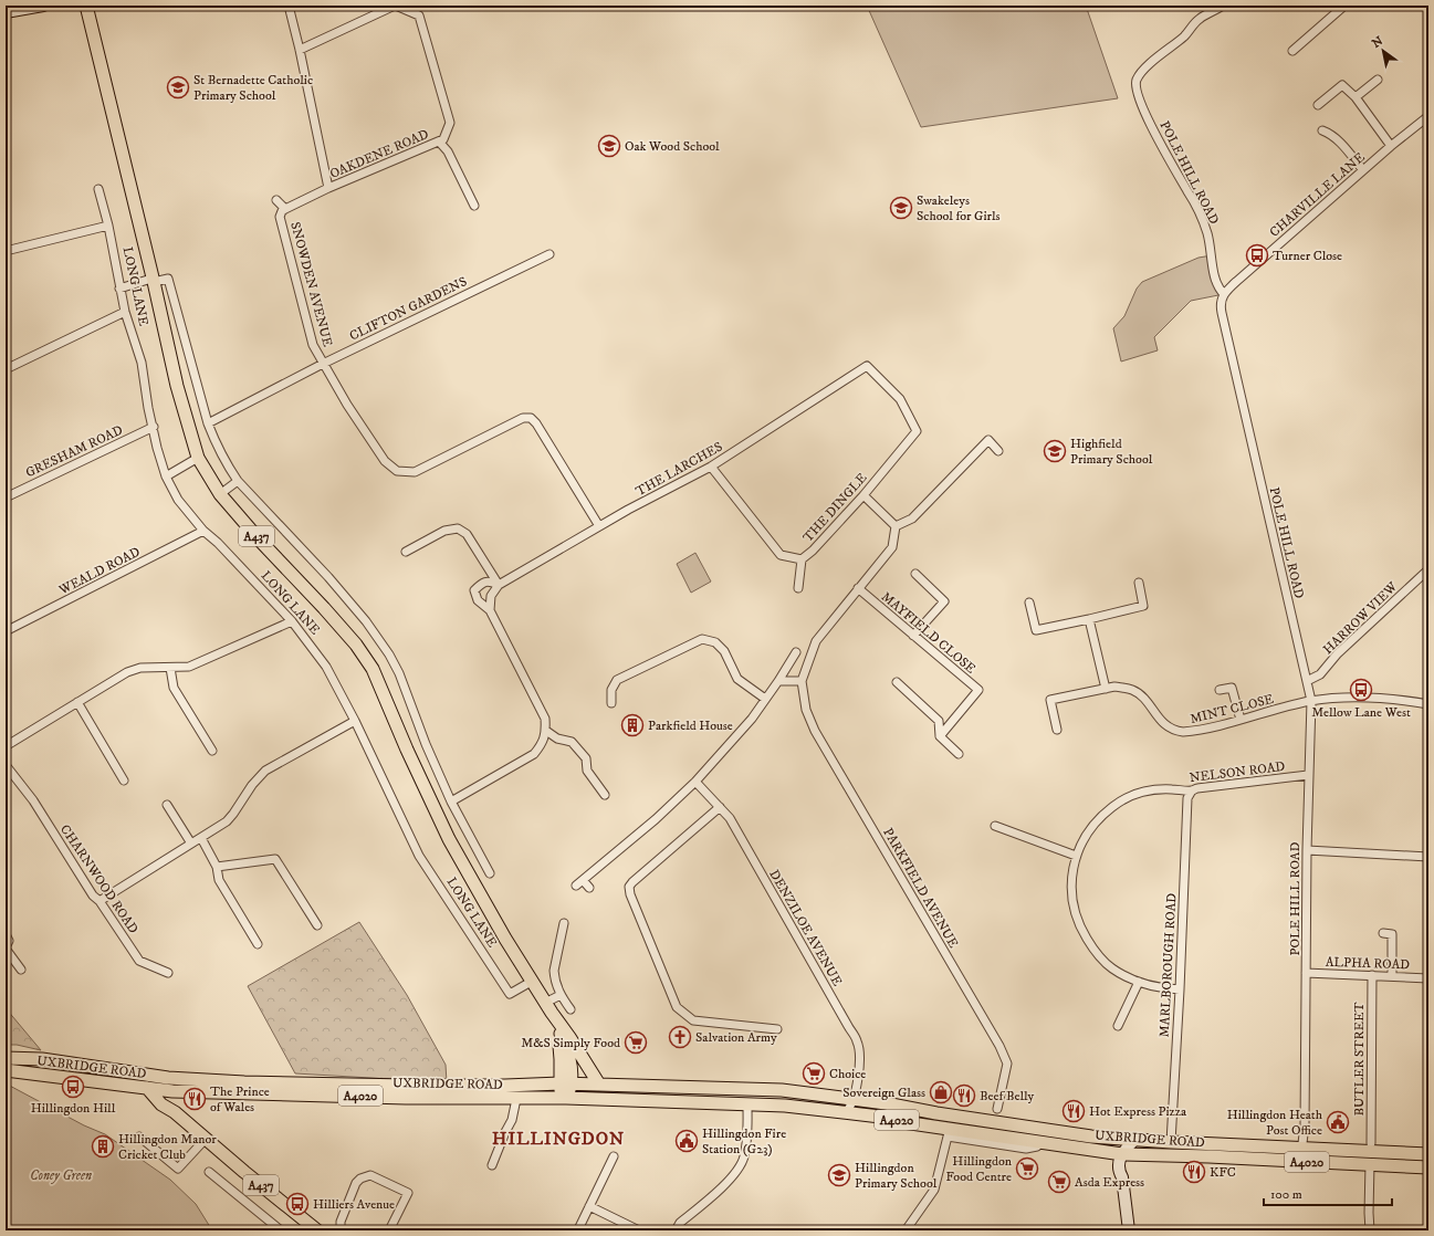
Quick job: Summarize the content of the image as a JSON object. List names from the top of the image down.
{
  "streets": {
    "main road": [
      "LONG LANE",
      "A437",
      "UXBRIDGE ROAD",
      "A4020"
    ],
    "street": [
      "OAKDENE ROAD",
      "POLE HILL ROAD",
      "CHARVILLE LANE",
      "SNOWDEN AVENUE",
      "CLIFTON GARDENS",
      "GRESHAM ROAD",
      "THE LARCHES",
      "THE DINGLE",
      "WEALD ROAD",
      "HARROW VIEW",
      "MAYFIELD CLOSE",
      "MINT CLOSE",
      "NELSON ROAD",
      "CHARNWOOD ROAD",
      "PARKFIELD AVENUE",
      "DENZILOE AVENUE",
      "ALPHA ROAD",
      "MARLBOROUGH ROAD",
      "BUTLER STREET"
    ]
  },
  "crossings": [
    ["OAKDENE ROAD", "SNOWDEN AVENUE"],
    ["POLE HILL ROAD", "CHARVILLE LANE"],
    ["POLE HILL ROAD", "HARROW VIEW"],
    ["POLE HILL ROAD", "MINT CLOSE"],
    ["POLE HILL ROAD", "NELSON ROAD"],
    ["POLE HILL ROAD", "ALPHA ROAD"],
    ["POLE HILL ROAD", "UXBRIDGE ROAD"],
    ["SNOWDEN AVENUE", "CLIFTON GARDENS"],
    ["LONG LANE", "CLIFTON GARDENS"],
    ["LONG LANE", "GRESHAM ROAD"],
    ["LONG LANE", "WEALD ROAD"],
    ["LONG LANE", "UXBRIDGE ROAD"],
    ["THE LARCHES", "THE DINGLE"],
    ["A437", "UXBRIDGE ROAD"],
    ["NELSON ROAD", "MARLBOROUGH ROAD"],
    ["DENZILOE AVENUE", "UXBRIDGE ROAD"],
    ["ALPHA ROAD", "BUTLER STREET"],
    ["MARLBOROUGH ROAD", "UXBRIDGE ROAD"]
  ],
  "districts": ["HILLINGDON"],
  "parks": ["Coney Green"],
  "places": {
    "school or university": [
      "St Bernadette Catholic Primary School",
      "Oak Wood School",
      "Swakeleys School for Girls",
      "Highfield Primary School",
      "Hillingdon Primary School"
    ],
    "bus stop": [
      "Turner Close",
      "Mellow Lane West",
      "Hillingdon Hill",
      "Hilliers Avenue"
    ],
    "building": ["Parkfield House", "Hillingdon Manor Cricket Club"],
    "church": ["Salvation Army"],
    "supermarket": [
      "M&S Simply Food",
      "Choice",
      "Hillingdon Food Centre",
      "Asda Express"
    ],
    "shop": ["Sovereign Glass"],
    "restaurant": [
      "Beef Belly",
      "The Prince of Wales",
      "Hot Express Pizza",
      "KFC"
    ],
    "public building": ["Hillingdon Heath Post Office", "Hillingdon Fire Station (G23)"]
  },
  "scale_bar": "100 m",
  "north": "top left"
}
